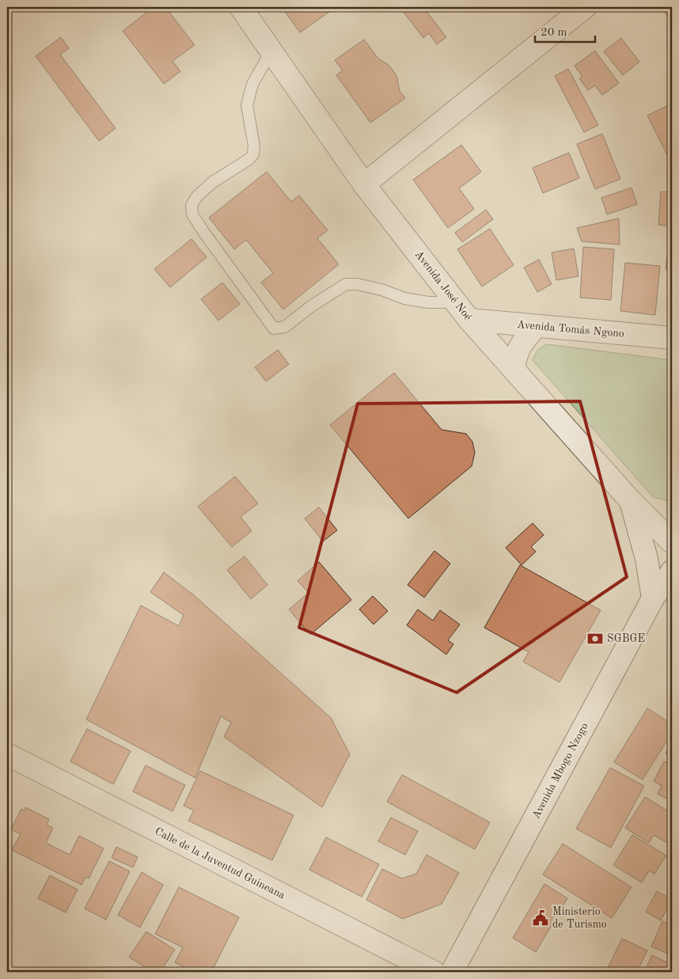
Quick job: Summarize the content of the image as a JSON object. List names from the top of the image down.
{
  "streets": {
    "street": [
      "Avenida José Noé",
      "Avenida Tomás Ngono",
      "Avenida Mbogo Nzogo",
      "Calle de la Juventud Guineana"
    ]
  },
  "crossings": [
    ["Avenida José Noé", "Avenida Tomás Ngono"]
  ],
  "places": {
    "bank": ["SGBGE"],
    "public building": ["Ministerio de Turismo"]
  },
  "scale_bar": "20 m"
}
